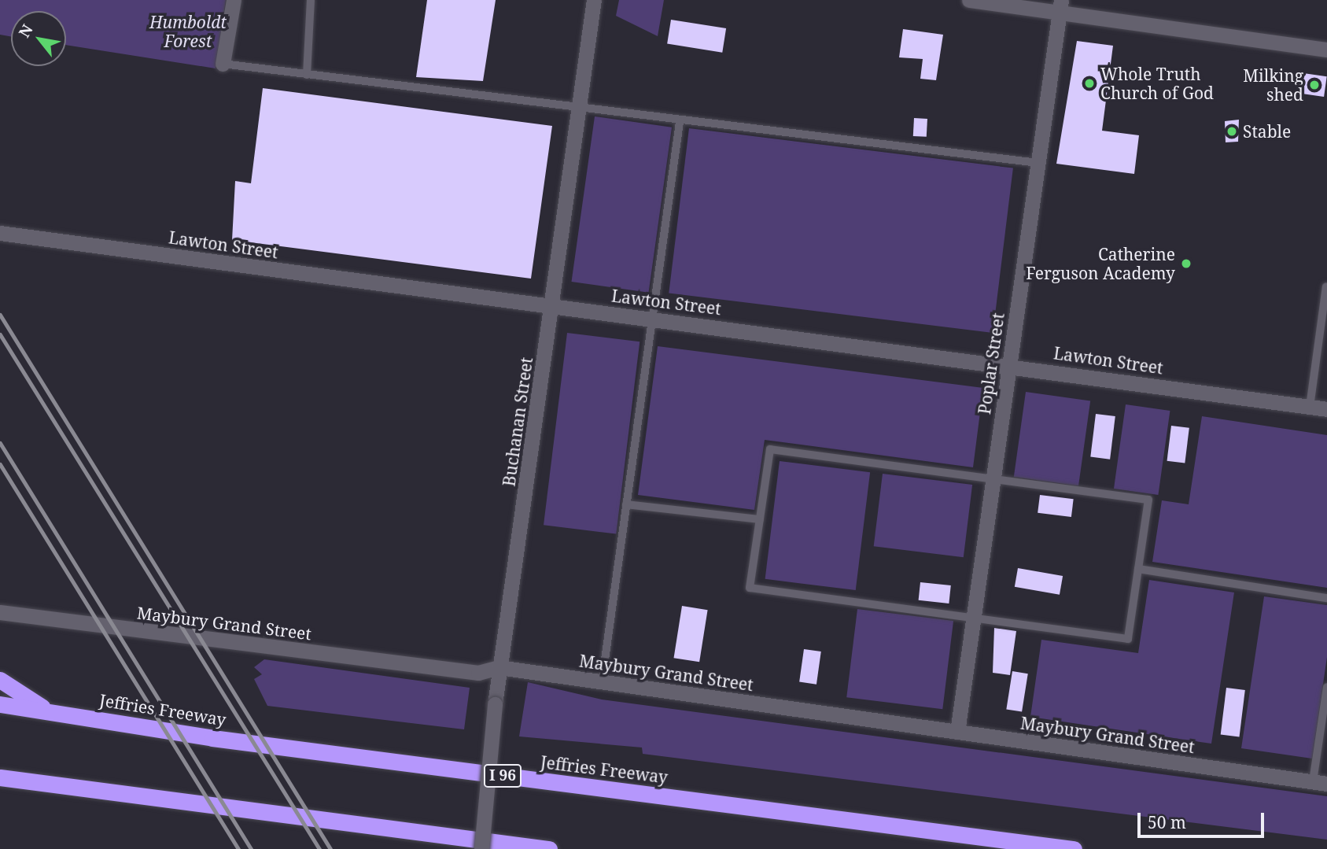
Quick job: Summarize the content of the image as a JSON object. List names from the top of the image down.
{
  "streets": {
    "highway": ["Jeffries Freeway", "I 96"],
    "street": [
      "Lawton Street",
      "Poplar Street",
      "Buchanan Street",
      "Maybury Grand Street"
    ]
  },
  "crossings": [
    ["Lawton Street", "Poplar Street"],
    ["Lawton Street", "Buchanan Street"],
    ["Poplar Street", "Maybury Grand Street"],
    ["Buchanan Street", "Maybury Grand Street"]
  ],
  "parks": ["Humboldt Forest"],
  "places": [
    "Whole Truth Church of God",
    "Milking shed",
    "Stable",
    "Catherine Ferguson Academy"
  ],
  "scale_bar": "50 m",
  "north": "top left"
}
